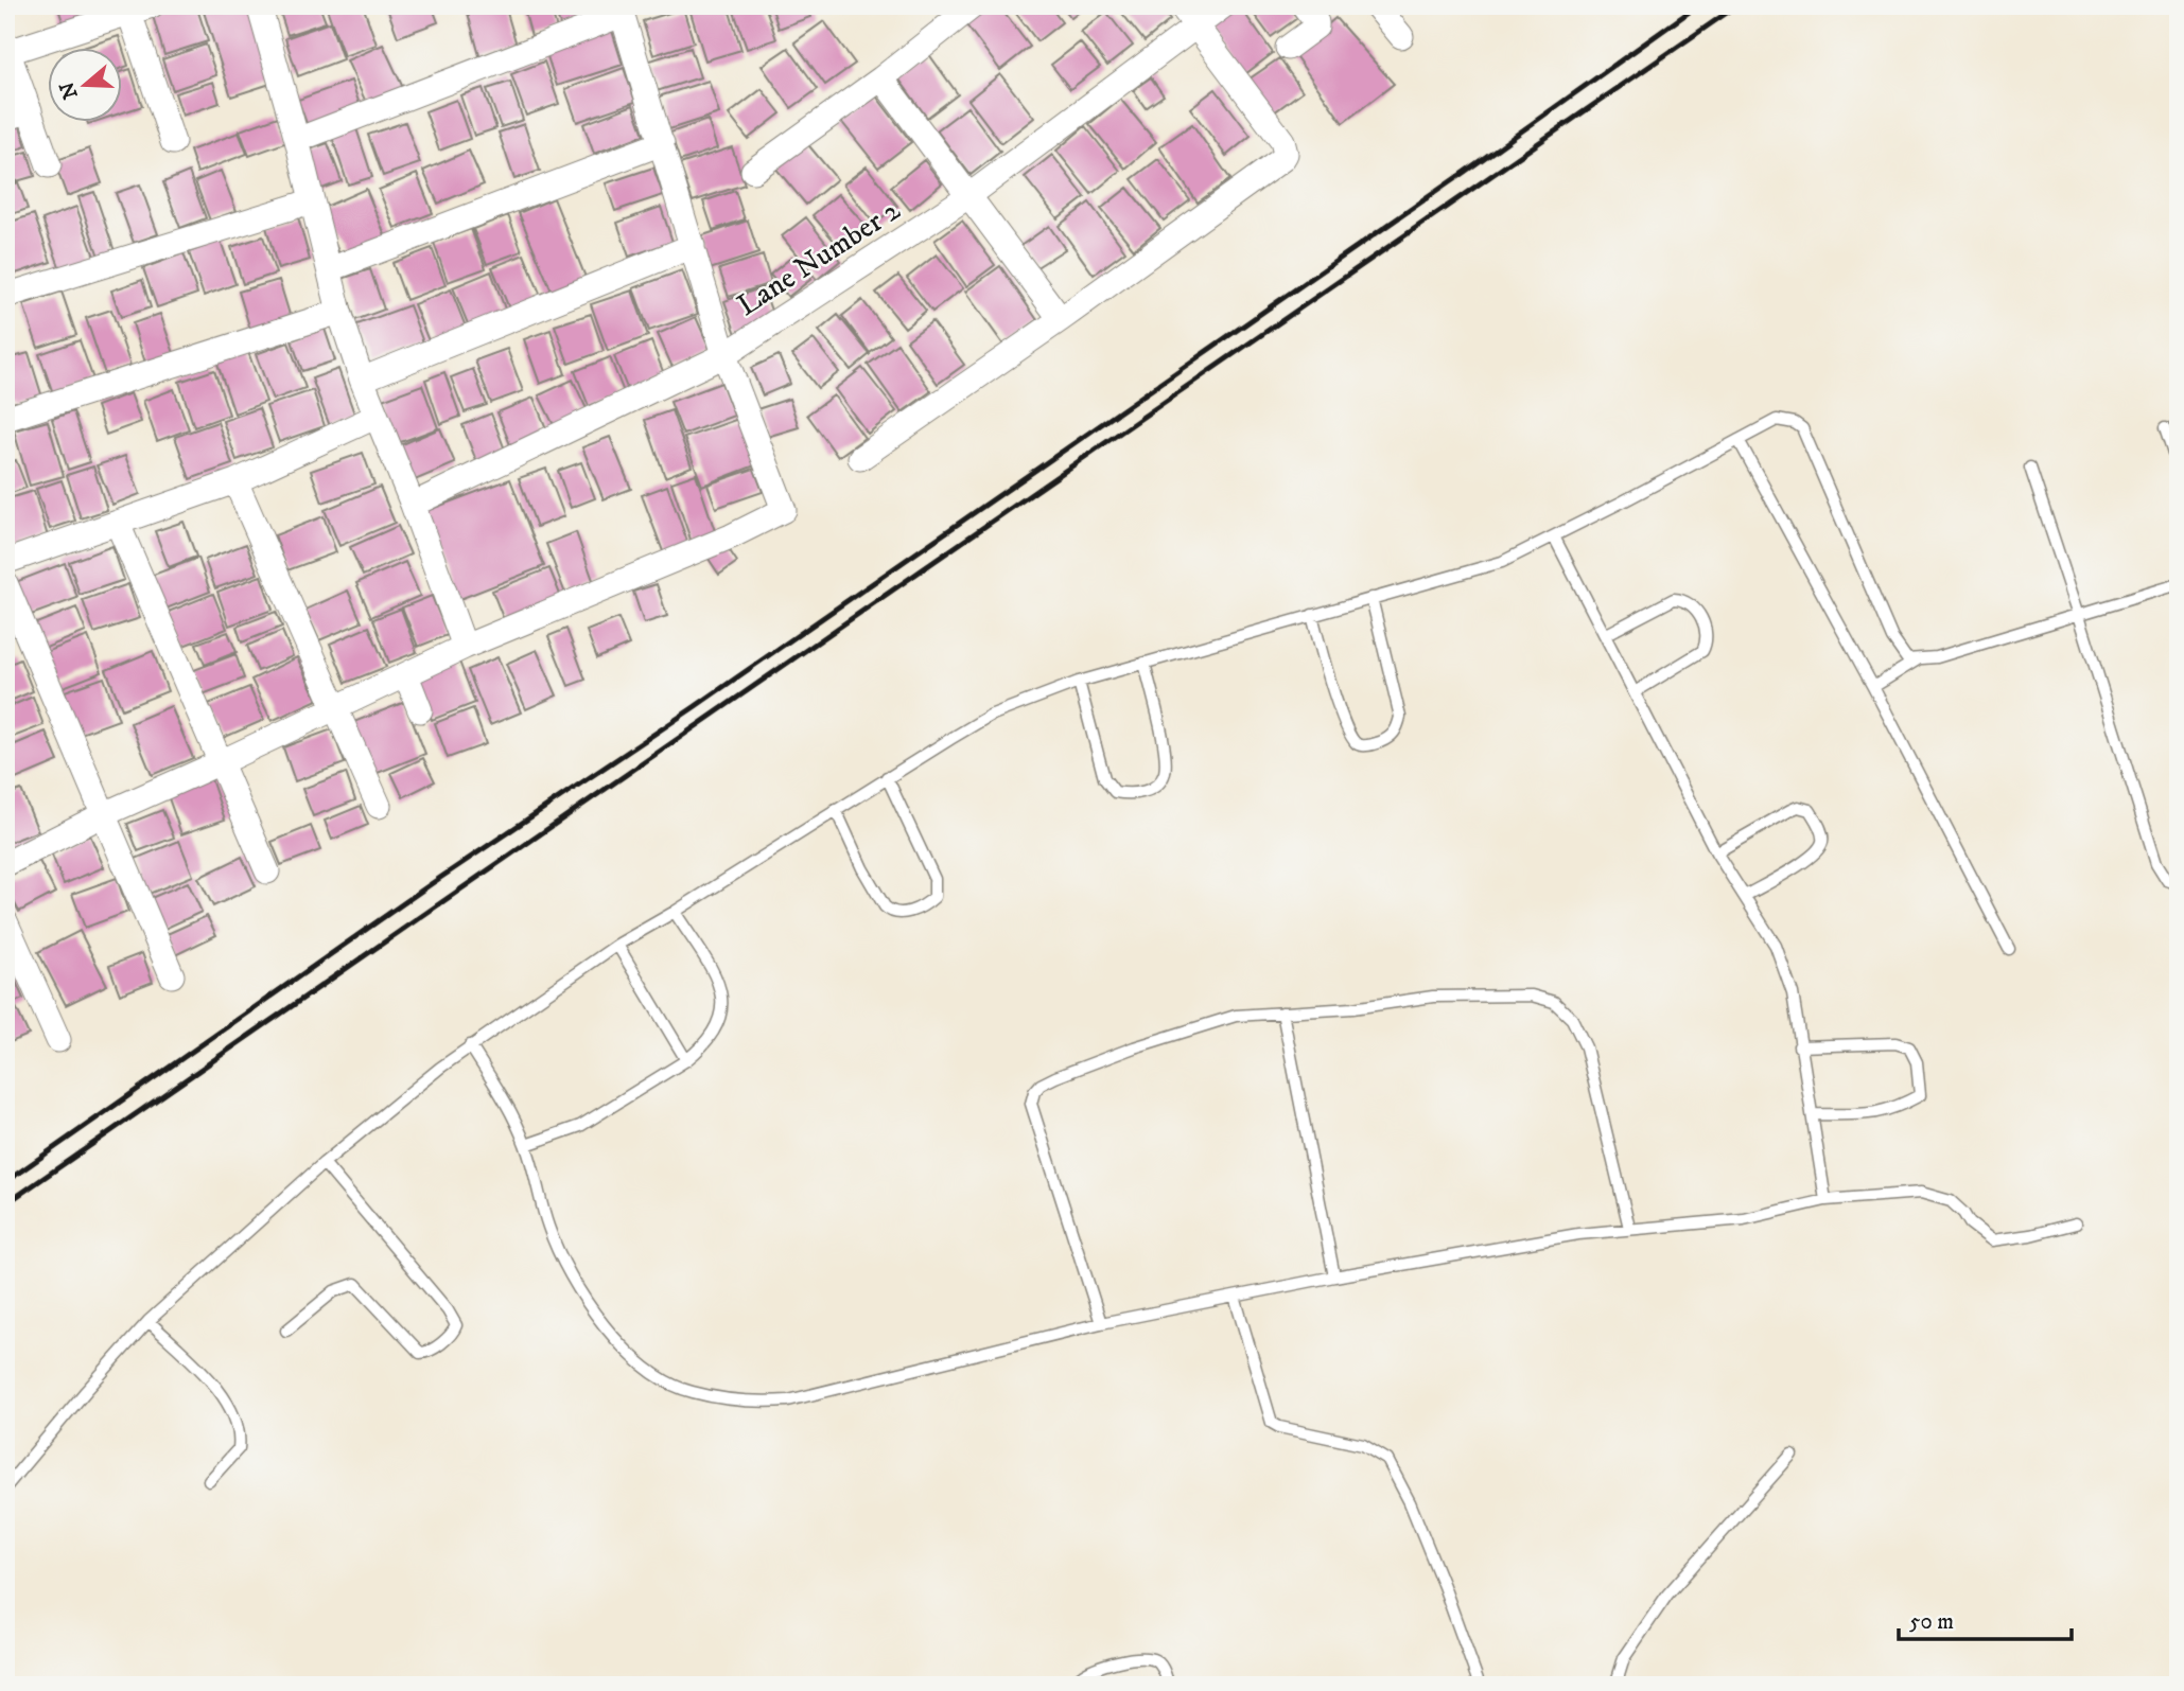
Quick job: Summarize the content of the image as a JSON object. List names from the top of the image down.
{
  "streets": {
    "street": ["Lane Number 2"]
  },
  "scale_bar": "50 m",
  "north": "left"
}
